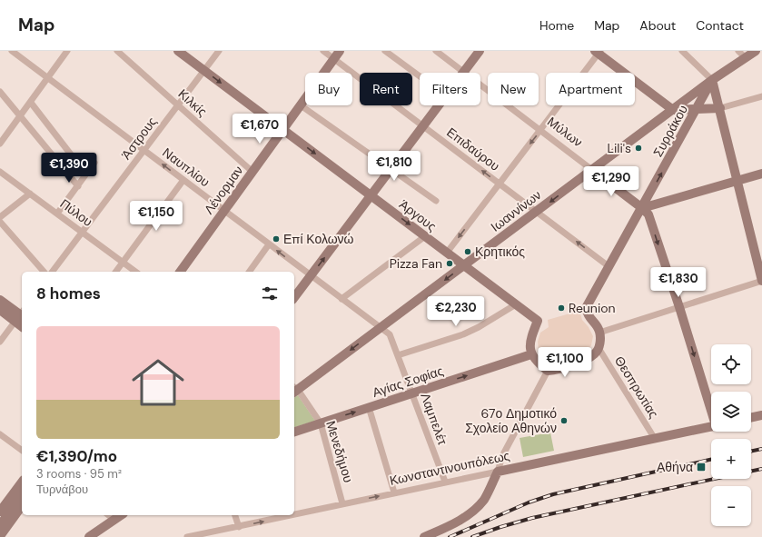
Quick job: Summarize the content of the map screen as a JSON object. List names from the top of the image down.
{
  "streets": {
    "street": [
      "Κιλκίς",
      "Συρράκου",
      "Μύλων",
      "Άστρους",
      "Επιδαύρου",
      "Ναυπλίου",
      "Λένορμαν",
      "Ιωαννίνων",
      "Πύλου",
      "Άργους",
      "Αγίας Σοφίας",
      "Θεσπρωτίας",
      "Λαμπελέτ",
      "Μενεδήμου",
      "Κωνσταντινουπόλεως"
    ]
  },
  "crossings": [
    ["Κιλκίς", "Άστρους"],
    ["Κιλκίς", "Λένορμαν"],
    ["Συρράκου", "Μύλων"],
    ["Συρράκου", "Επιδαύρου"],
    ["Συρράκου", "Ιωαννίνων"],
    ["Μύλων", "Ιωαννίνων"],
    ["Άστρους", "Ναυπλίου"],
    ["Άστρους", "Πύλου"],
    ["Άστρους", "Άργους"],
    ["Επιδαύρου", "Λένορμαν"],
    ["Επιδαύρου", "Ιωαννίνων"],
    ["Ναυπλίου", "Λένορμαν"],
    ["Ναυπλίου", "Ιωαννίνων"],
    ["Ναυπλίου", "Λαμπελέτ"],
    ["Λένορμαν", "Άργους"],
    ["Ιωαννίνων", "Άργους"],
    ["Ιωαννίνων", "Λαμπελέτ"],
    ["Ιωαννίνων", "Μενεδήμου"],
    ["Άργους", "Αγίας Σοφίας"],
    ["Αγίας Σοφίας", "Λαμπελέτ"],
    ["Αγίας Σοφίας", "Μενεδήμου"],
    ["Θεσπρωτίας", "Κωνσταντινουπόλεως"],
    ["Λαμπελέτ", "Κωνσταντινουπόλεως"],
    ["Μενεδήμου", "Κωνσταντινουπόλεως"]
  ],
  "one_way": ["Συρράκου"],
  "places": {
    "other": [
      "Lili's",
      "Επί Κολωνώ",
      "Κρητικός",
      "Pizza Fan",
      "Reunion",
      "67ο Δημοτικό Σχολείο Αθηνών"
    ],
    "transit": ["Αθήνα"]
  },
  "page": {
    "header": "Map",
    "nav": [
      "Home",
      "Map",
      "About",
      "Contact"
    ],
    "chip": [
      "Buy",
      "Rent",
      "Filters",
      "New",
      "Apartment"
    ],
    "price": [
      "€1,670",
      "€1,810",
      "€1,390",
      "€1,290",
      "€1,150",
      "€1,830",
      "€2,230",
      "€1,100"
    ],
    "heading": "8 homes",
    "list": [
      {
        "name": "€1,390/mo",
        "note": "3 rooms · 95 m² · Τυρνάβου"
      }
    ],
    "map_buttons": ["+", "−"]
  }
}
